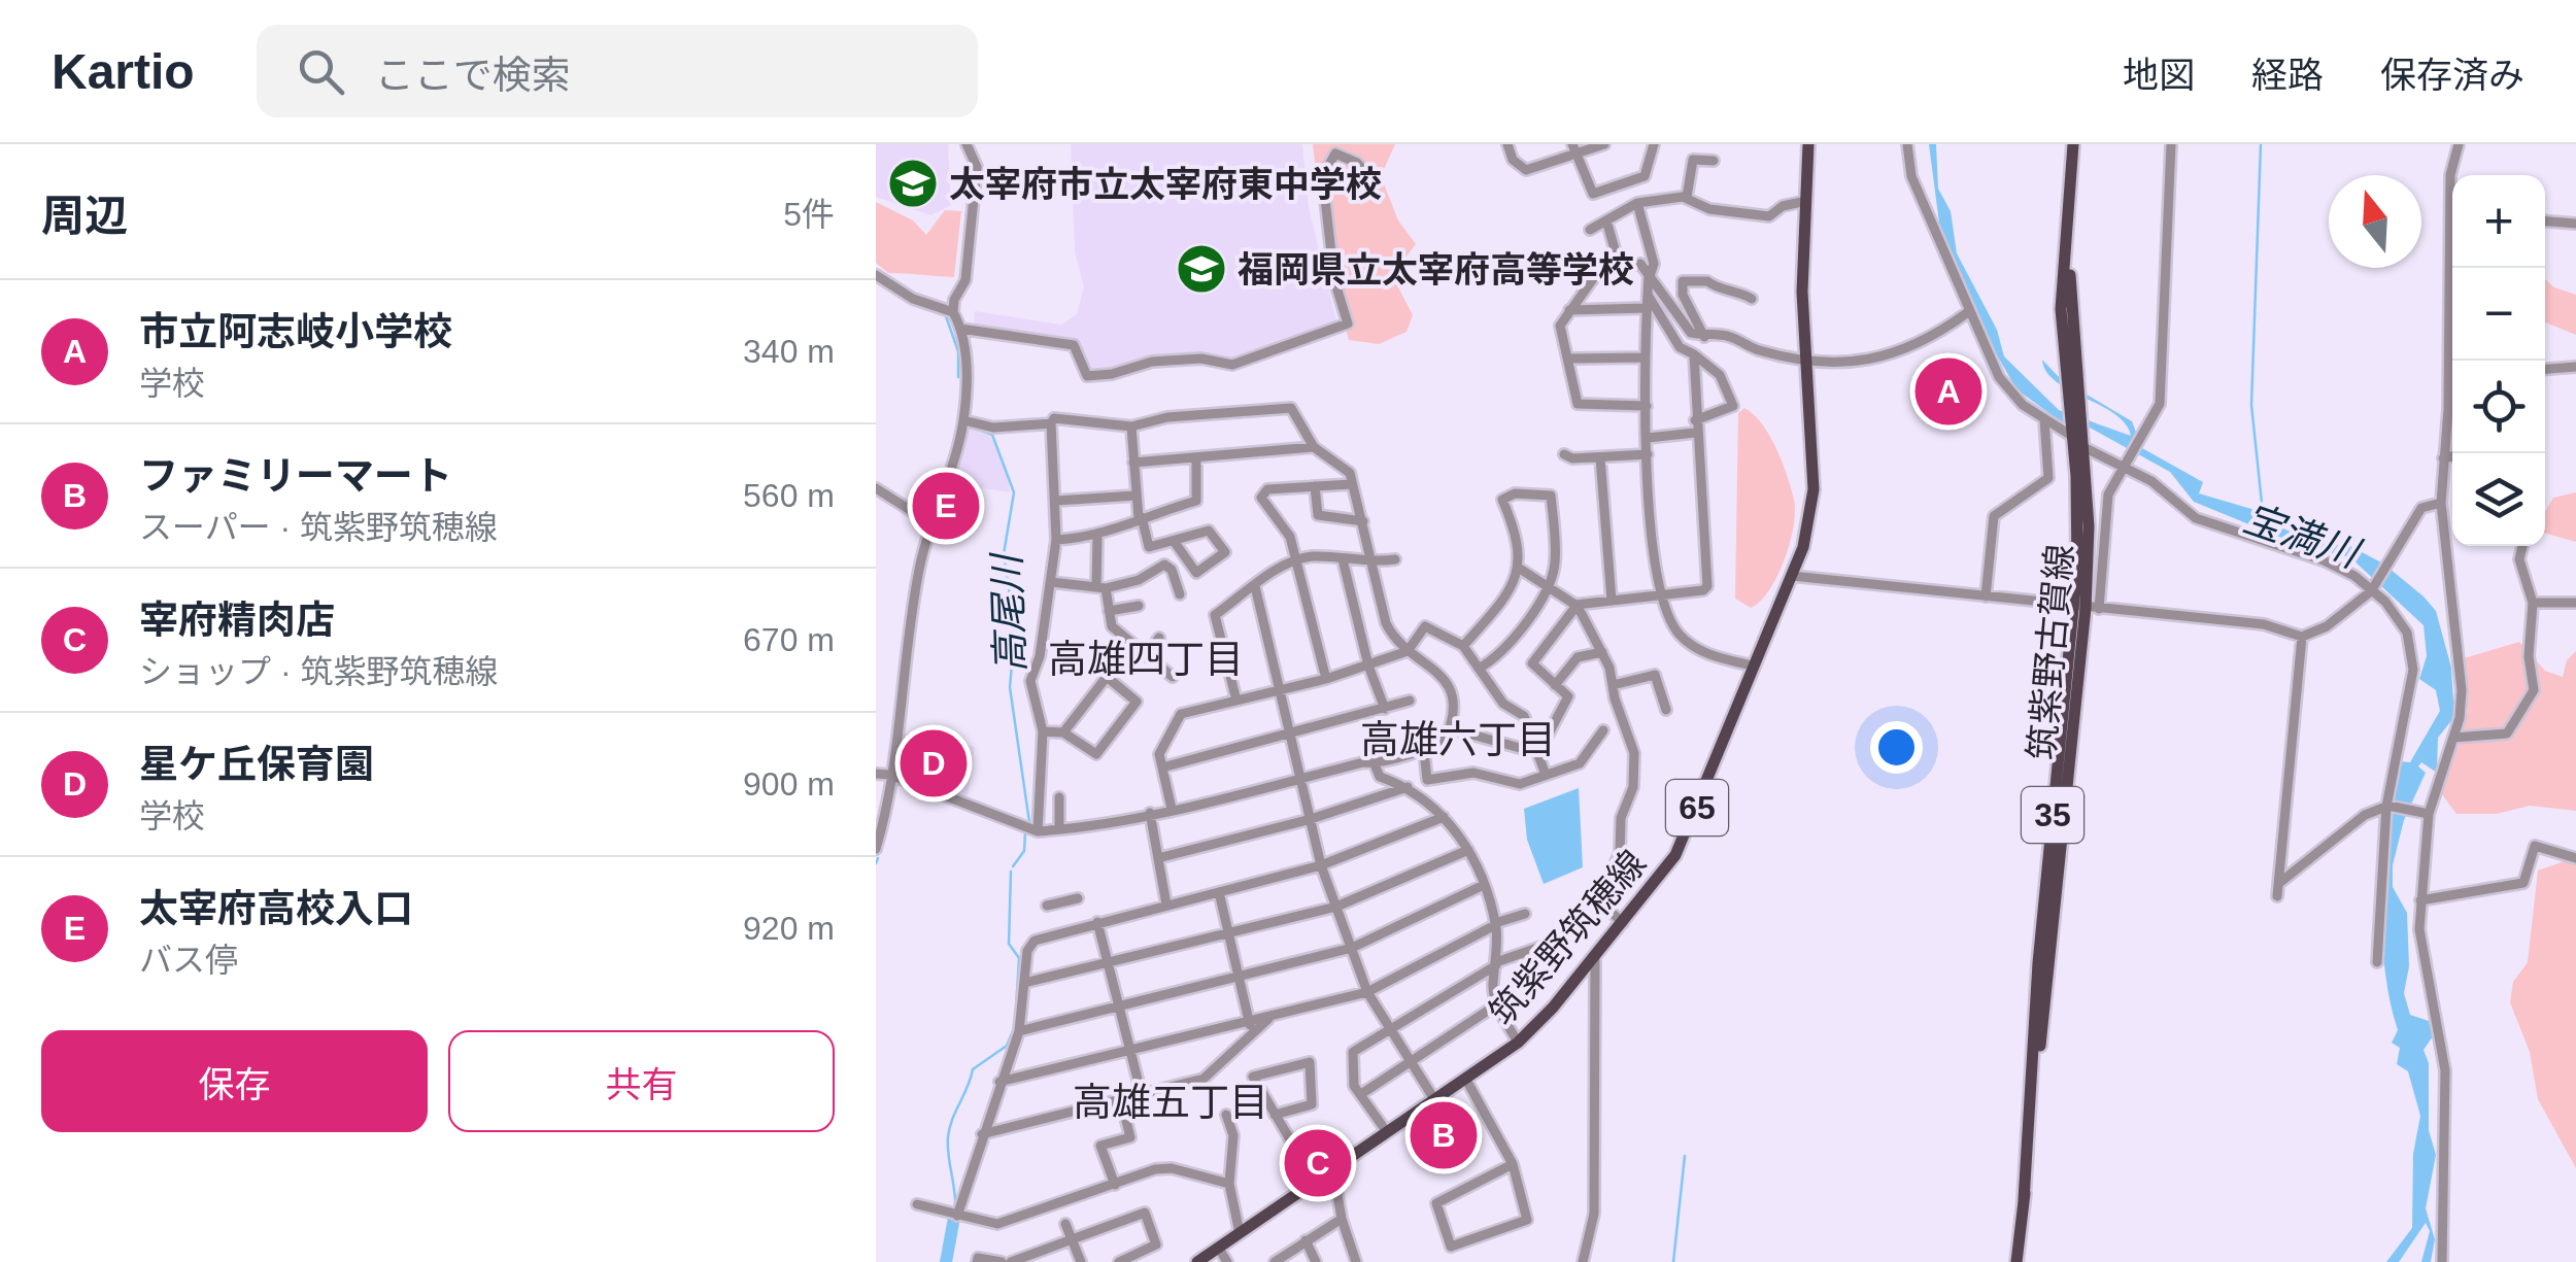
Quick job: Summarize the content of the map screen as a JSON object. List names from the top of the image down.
{
  "streets": {
    "main road": [
      "筑紫野古賀線",
      "65",
      "35",
      "筑紫野筑穂線"
    ]
  },
  "districts": ["高雄四丁目", "高雄六丁目", "高雄五丁目"],
  "water": ["宝満川", "高尾川"],
  "places": {
    "school or university": ["太宰府市立太宰府東中学校", "福岡県立太宰府高等学校"]
  },
  "north": "top",
  "page": {
    "header": "Kartio",
    "search": "ここで検索",
    "nav": ["地図", "経路", "保存済み"],
    "heading": ["周辺", "5件"],
    "map_buttons": ["+", "−"],
    "list": [
      {
        "mark": "A",
        "name": "市立阿志岐小学校",
        "note": "学校",
        "value": "340 m"
      },
      {
        "mark": "B",
        "name": "ファミリーマート",
        "note": "スーパー · 筑紫野筑穂線",
        "value": "560 m"
      },
      {
        "mark": "C",
        "name": "宰府精肉店",
        "note": "ショップ · 筑紫野筑穂線",
        "value": "670 m"
      },
      {
        "mark": "D",
        "name": "星ケ丘保育園",
        "note": "学校",
        "value": "900 m"
      },
      {
        "mark": "E",
        "name": "太宰府高校入口",
        "note": "バス停",
        "value": "920 m"
      }
    ],
    "pins": [
      "A",
      "E",
      "D",
      "B",
      "C"
    ],
    "buttons": ["保存", "共有"]
  }
}
